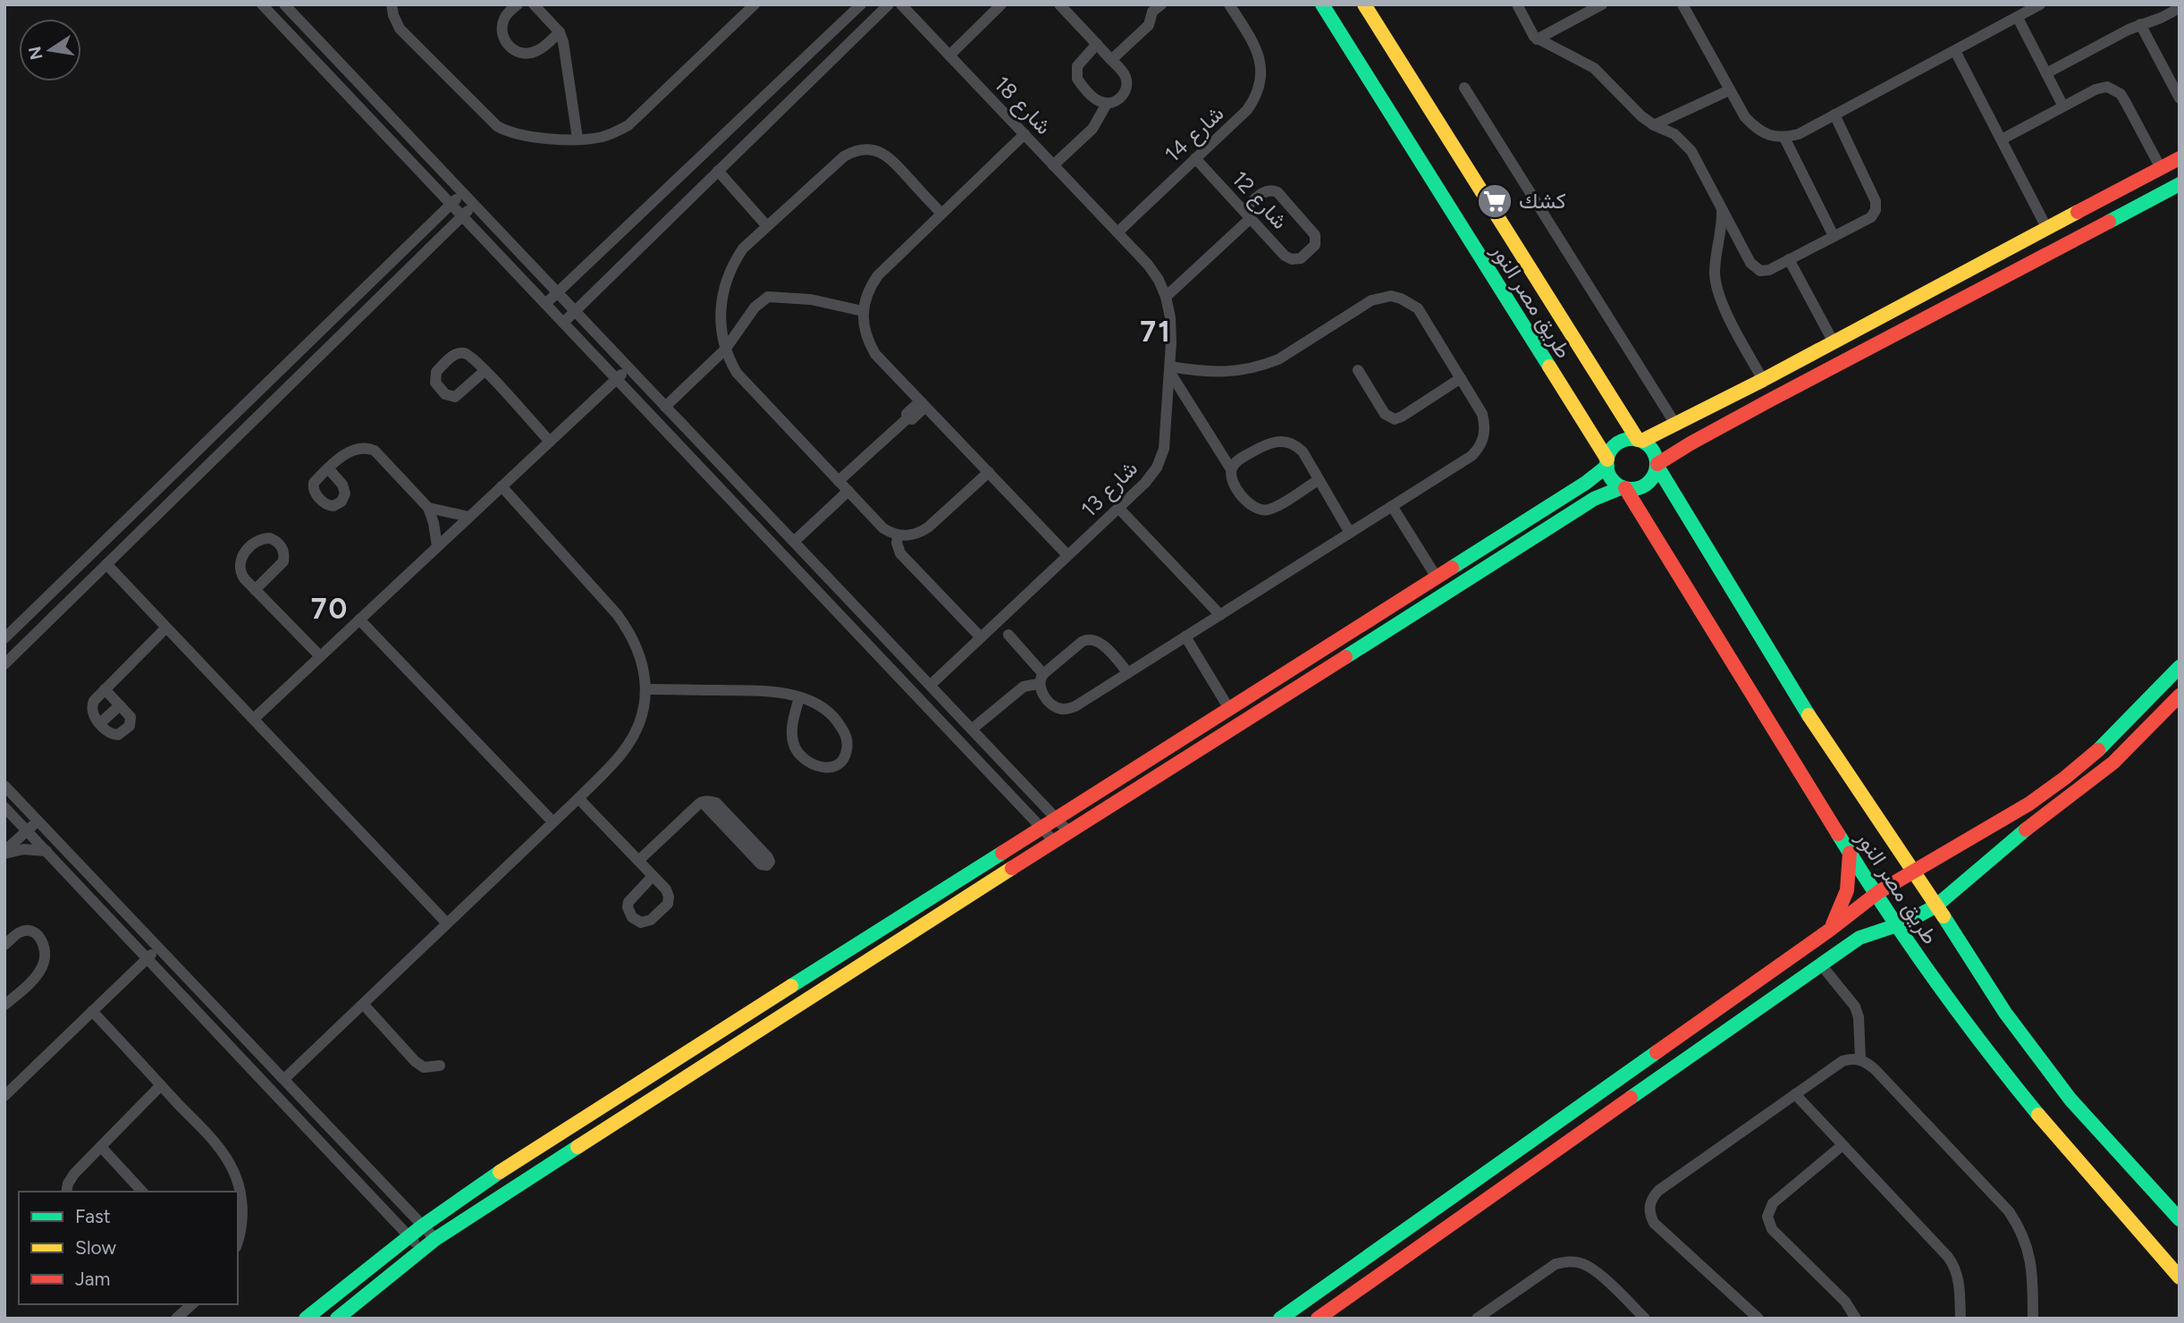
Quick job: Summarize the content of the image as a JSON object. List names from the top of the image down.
{
  "streets": {
    "street": [
      "شارع 18",
      "شارع 14",
      "شارع 12",
      "طريق مصر النور",
      "شارع 13"
    ]
  },
  "crossings": [
    ["شارع 18", "شارع 14"],
    ["شارع 18", "شارع 13"],
    ["شارع 14", "شارع 12"],
    ["شارع 14", "شارع 13"]
  ],
  "districts": ["71", "70"],
  "places": {
    "supermarket": ["كشك"]
  },
  "legend": ["Fast", "Slow", "Jam"],
  "north": "left"
}
